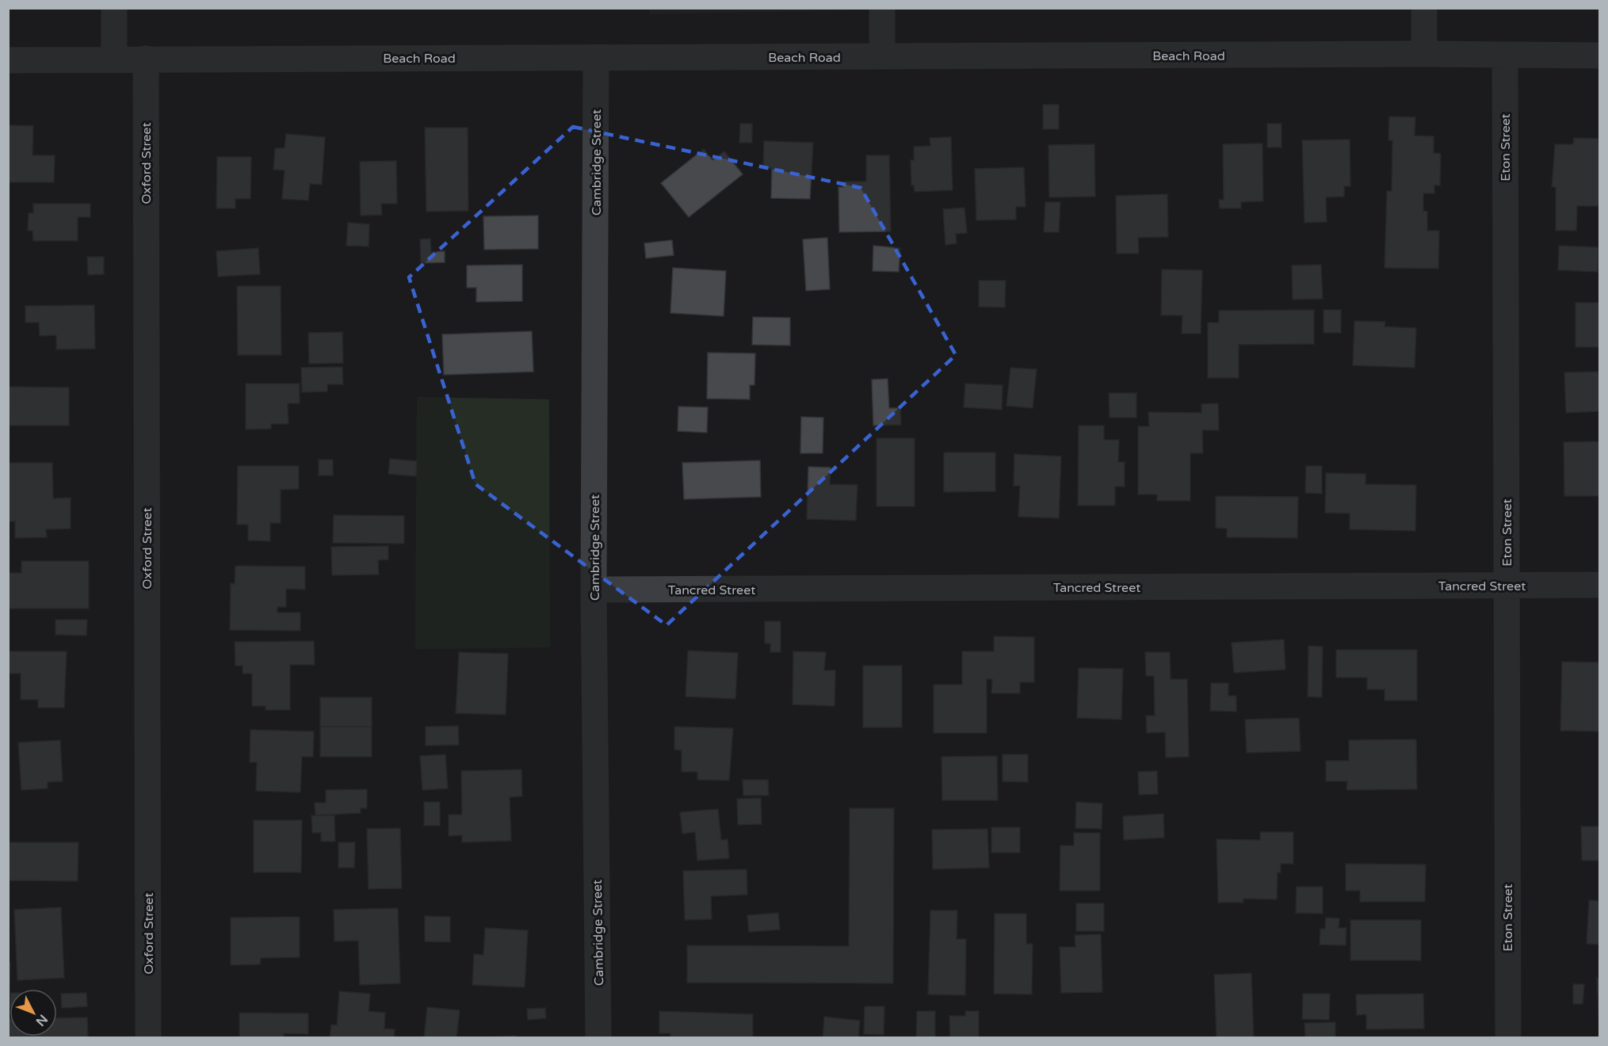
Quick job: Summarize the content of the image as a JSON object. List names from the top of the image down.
{
  "streets": {
    "street": [
      "Beach Road",
      "Eton Street",
      "Cambridge Street",
      "Oxford Street",
      "Tancred Street"
    ]
  },
  "crossings": [
    ["Beach Road", "Eton Street"],
    ["Beach Road", "Cambridge Street"],
    ["Beach Road", "Oxford Street"],
    ["Eton Street", "Tancred Street"],
    ["Cambridge Street", "Tancred Street"]
  ],
  "north": "bottom right"
}
